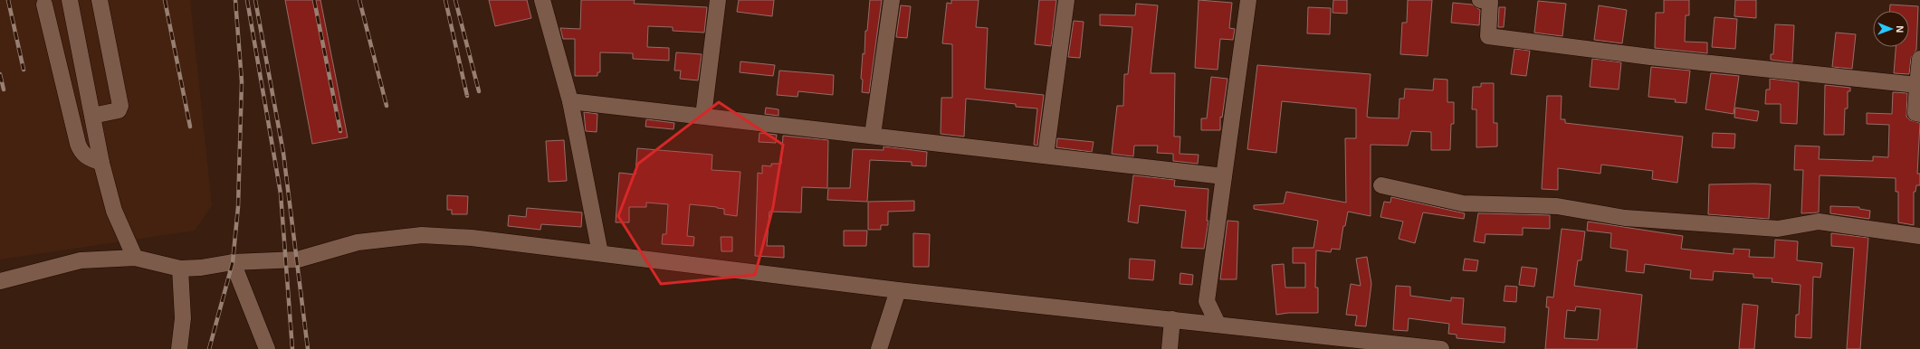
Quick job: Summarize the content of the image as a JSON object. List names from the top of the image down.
{
  "north": "right"
}
